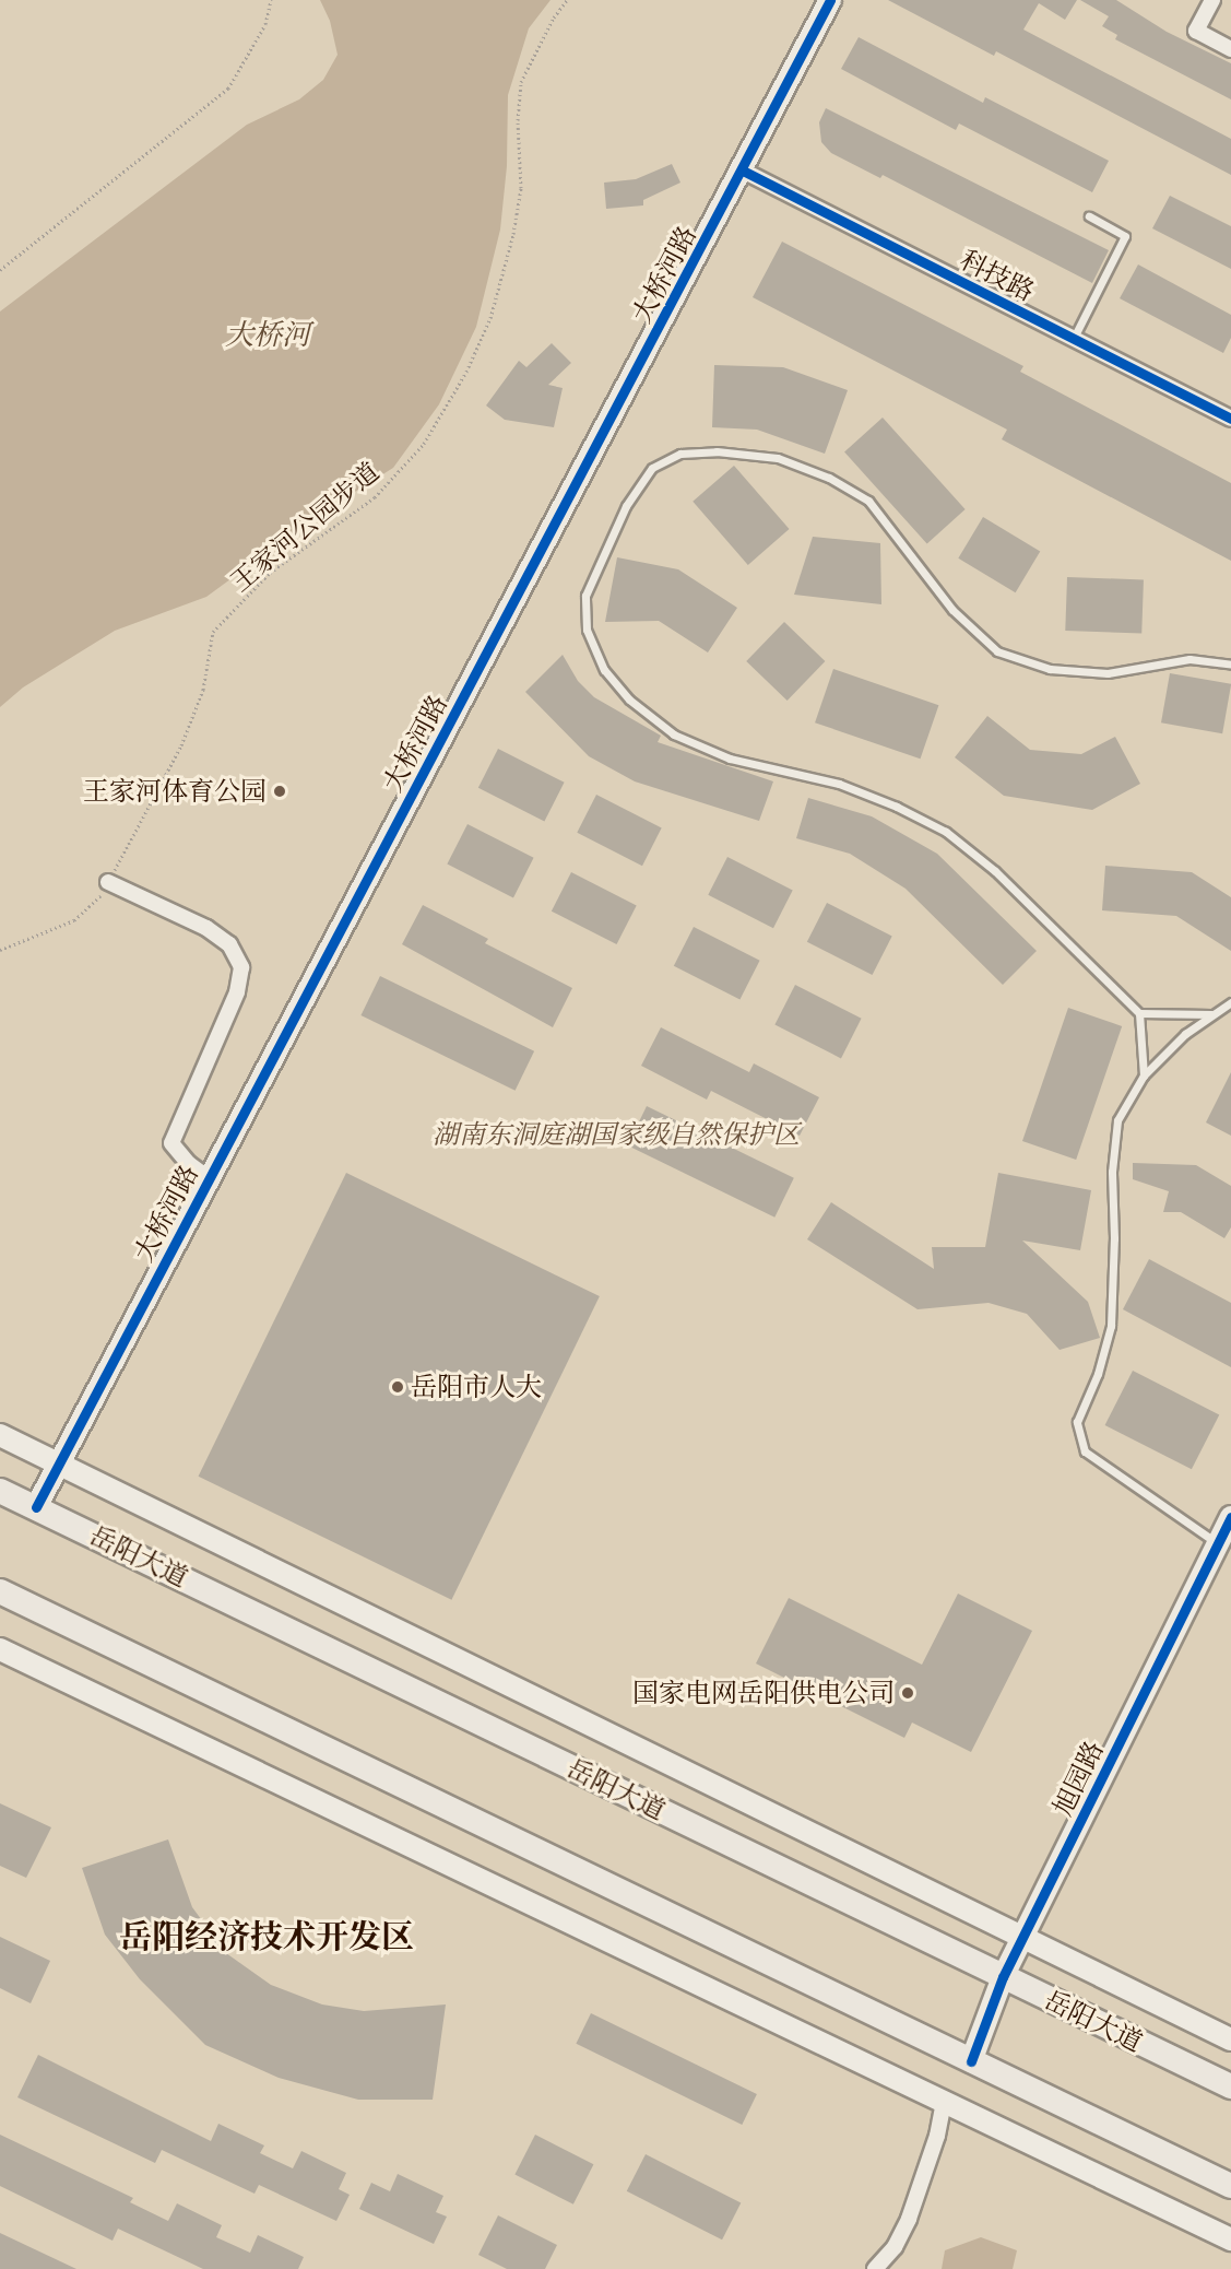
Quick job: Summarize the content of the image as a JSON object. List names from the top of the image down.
{
  "streets": {
    "main road": ["大桥河路", "岳阳大道", "旭园路"],
    "street": ["科技路"],
    "path": ["王家河公园步道"]
  },
  "crossings": [
    ["大桥河路", "科技路"],
    ["大桥河路", "岳阳大道"],
    ["岳阳大道", "旭园路"]
  ],
  "districts": ["岳阳经济技术开发区"],
  "water": ["大桥河"],
  "parks": ["湖南东洞庭湖国家级自然保护区"],
  "places": ["王家河体育公园", "岳阳市人大", "国家电网岳阳供电公司"]
}
